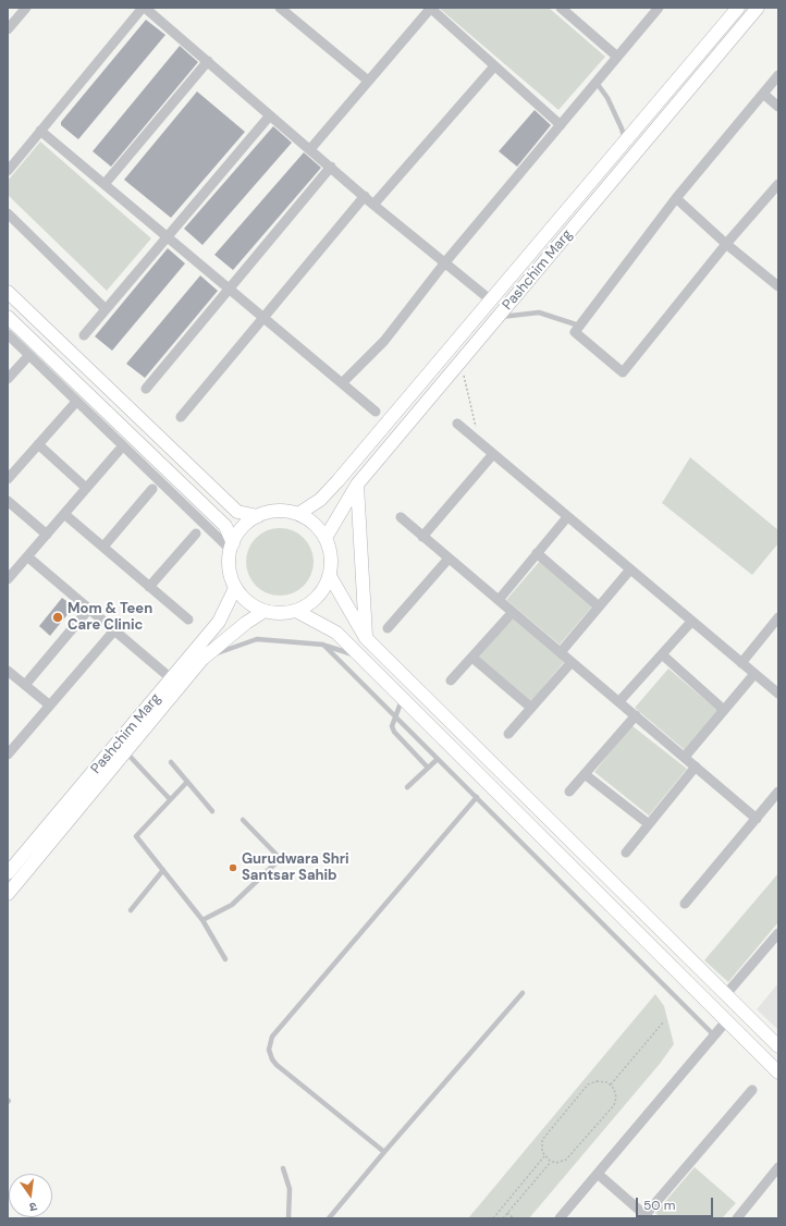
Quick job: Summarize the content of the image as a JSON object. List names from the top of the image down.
{
  "streets": {
    "main road": ["Pashchim Marg"]
  },
  "places": ["Mom & Teen Care Clinic", "Gurudwara Shri Santsar Sahib"],
  "scale_bar": "50 m",
  "north": "bottom"
}
